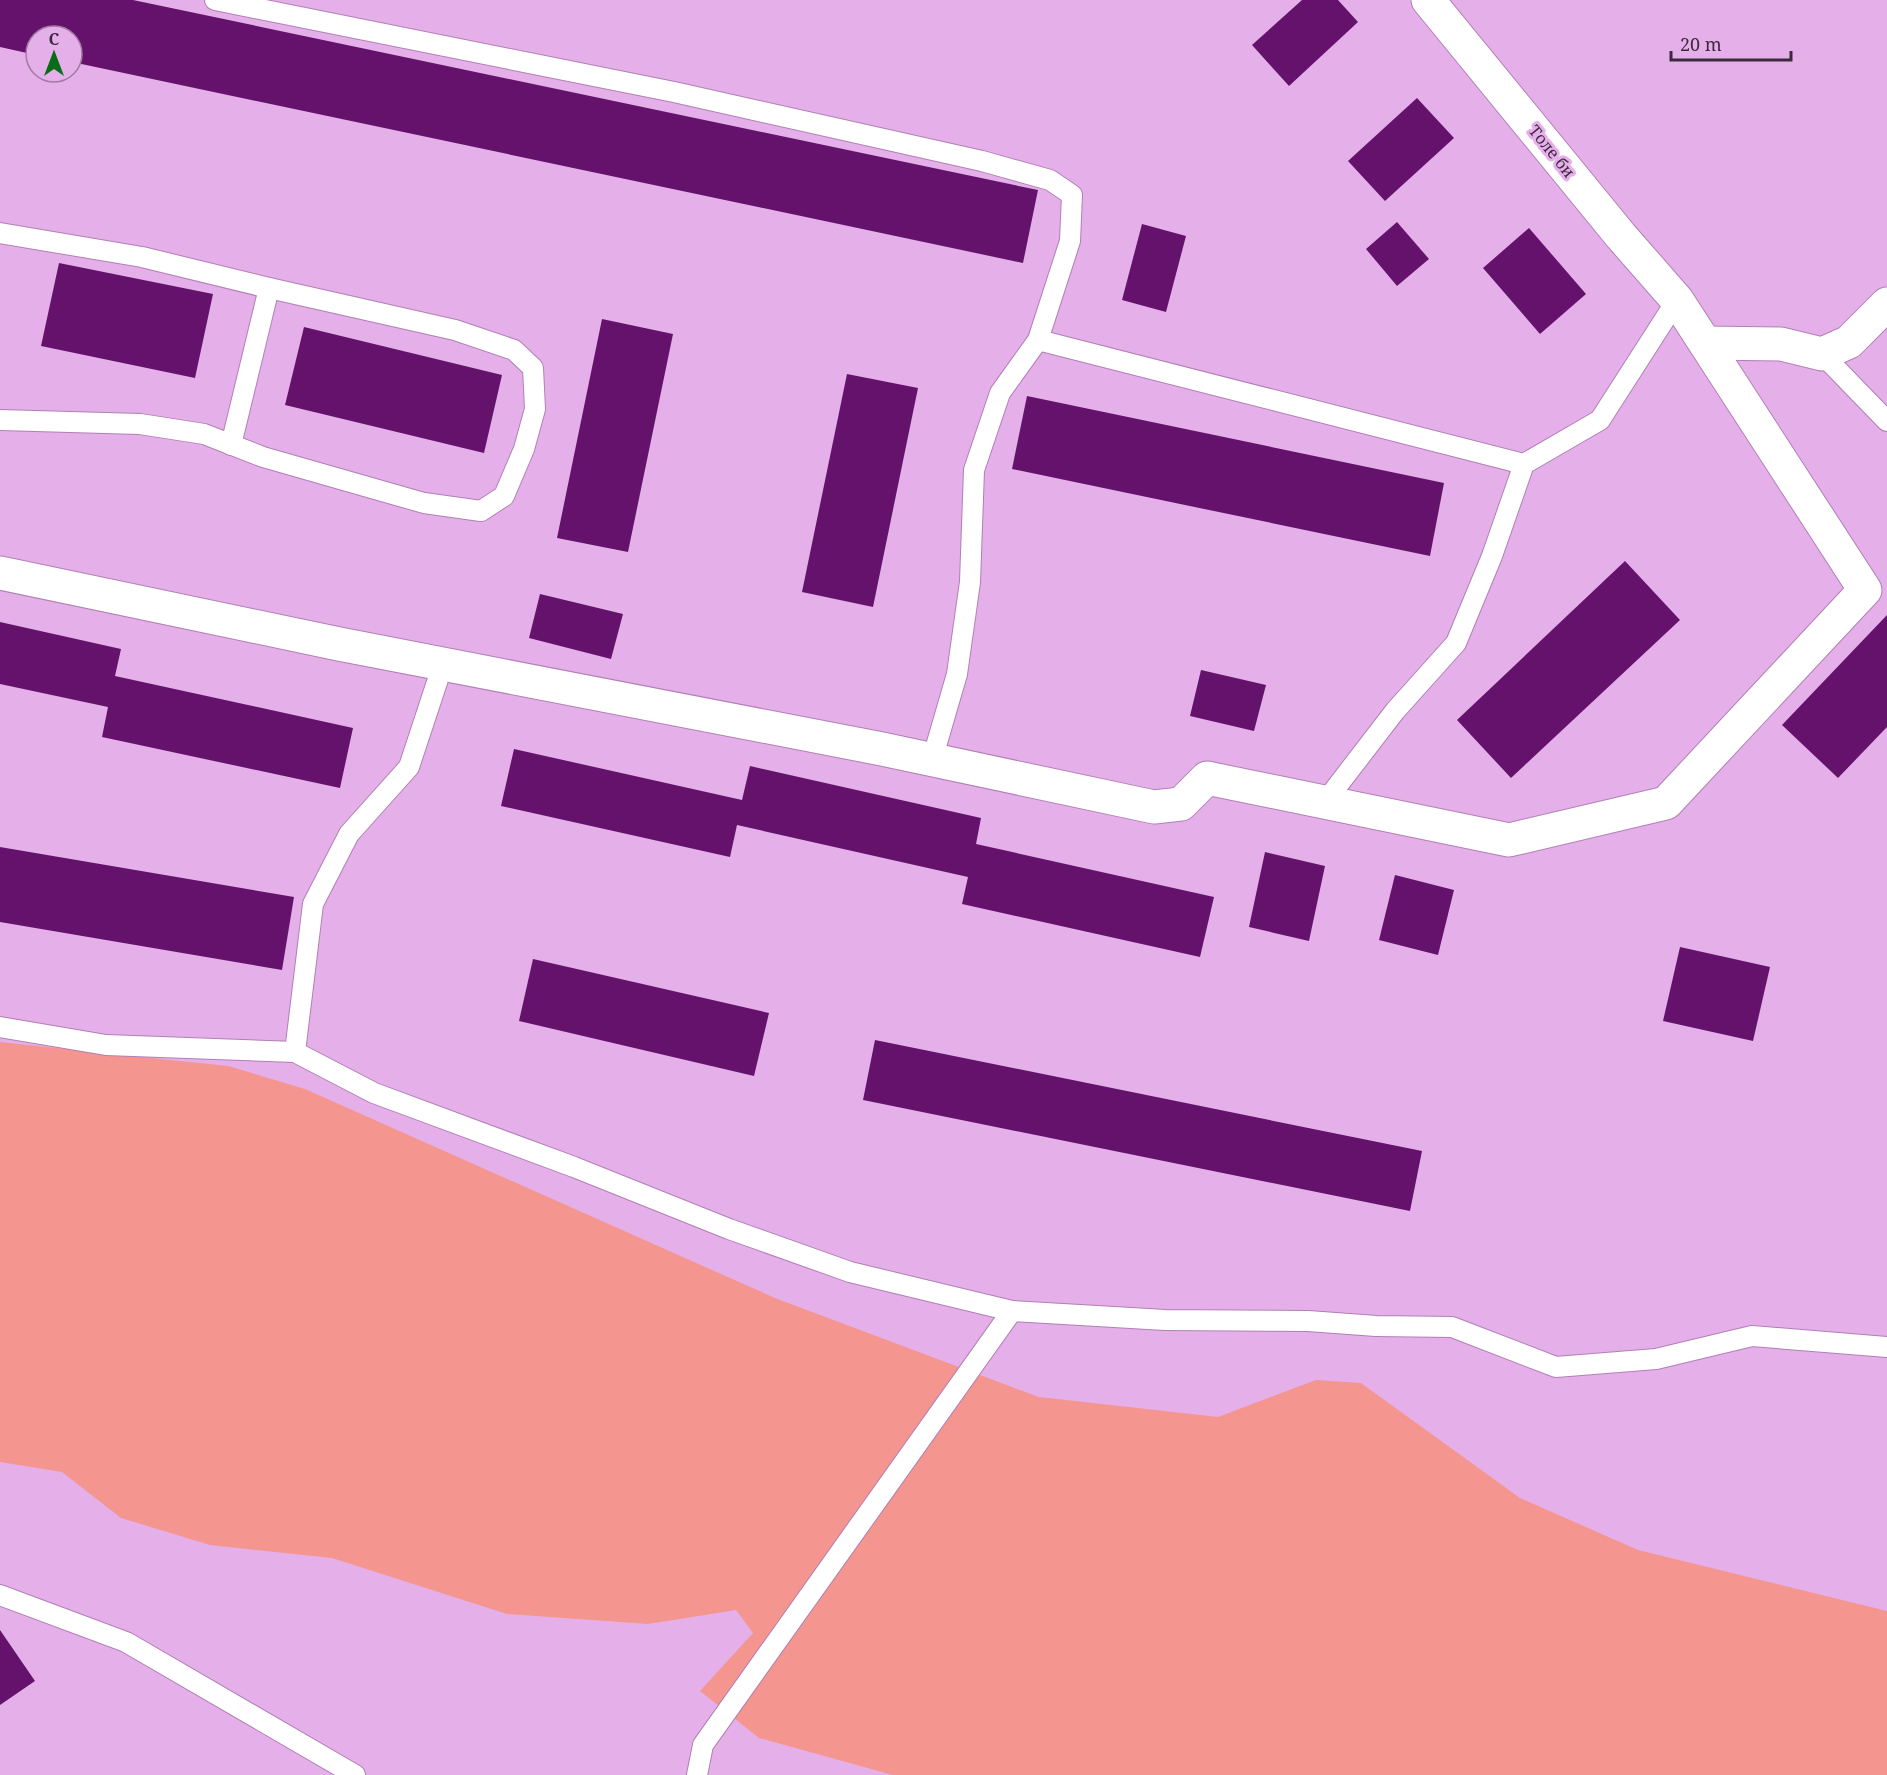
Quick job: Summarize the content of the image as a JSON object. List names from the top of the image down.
{
  "streets": {
    "street": ["Толе би"]
  },
  "scale_bar": "20 m",
  "north": "top"
}
